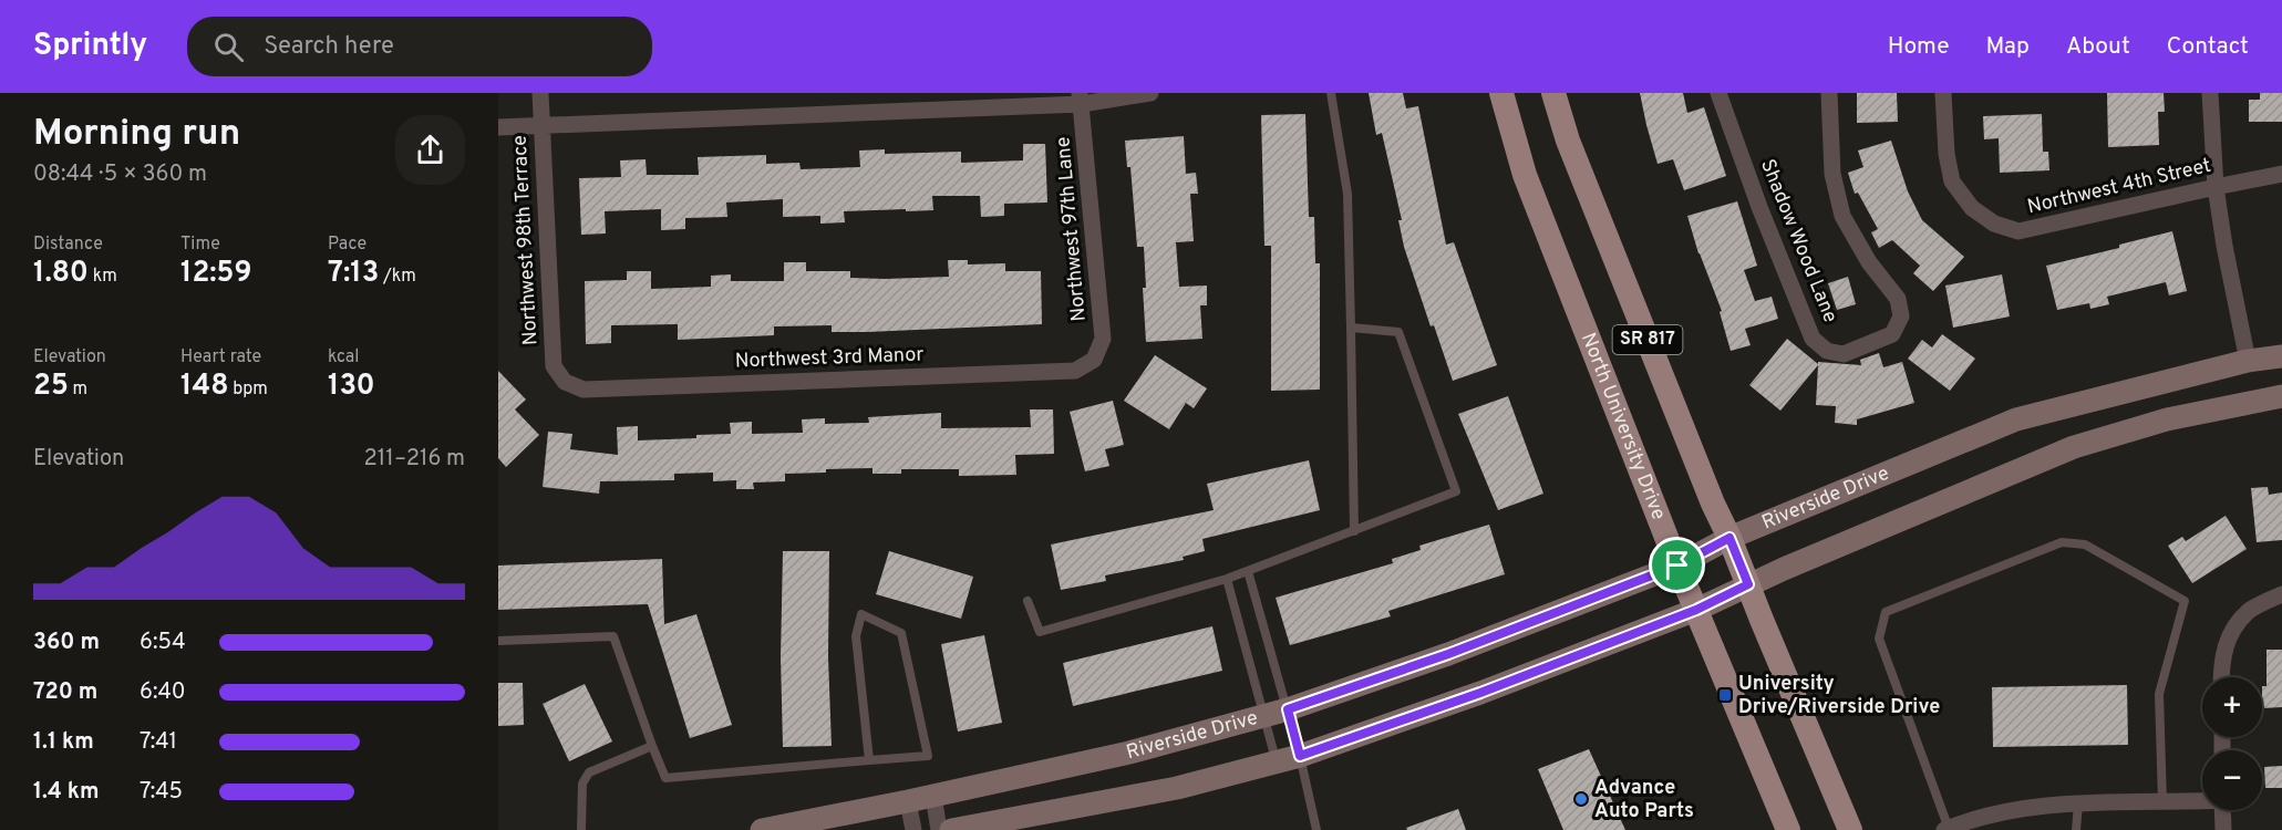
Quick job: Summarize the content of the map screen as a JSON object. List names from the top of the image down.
{
  "streets": {
    "main road": ["SR 817", "North University Drive"],
    "street": [
      "Northwest 4th Street",
      "Northwest 97th Lane",
      "Northwest 98th Terrace",
      "Shadow Wood Lane",
      "Northwest 3rd Manor",
      "Riverside Drive"
    ]
  },
  "crossings": [
    ["Northwest 97th Lane", "Northwest 3rd Manor"],
    ["Northwest 98th Terrace", "Northwest 3rd Manor"],
    ["SR 817", "Riverside Drive"],
    ["North University Drive", "Riverside Drive"]
  ],
  "places": {
    "transit": ["University Drive/Riverside Drive"],
    "other": ["Advance Auto Parts"]
  },
  "page": {
    "header": "Sprintly",
    "search": "Search here",
    "nav": [
      "Home",
      "Map",
      "About",
      "Contact"
    ],
    "heading": ["Morning run", "08:44 · 5 × 360 m"],
    "stats": [
      ["Distance", "1.80 km"],
      ["Time", "12:59"],
      ["Pace", "7:13 /km"],
      ["Elevation", "25 m"],
      ["Heart rate", "148 bpm"],
      ["kcal", "130"]
    ],
    "chart": ["Elevation", "211–216 m"],
    "list": [
      {
        "name": "360 m",
        "note": "6:54"
      },
      {
        "name": "720 m",
        "note": "6:40"
      },
      {
        "name": "1.1 km",
        "note": "7:41"
      },
      {
        "name": "1.4 km",
        "note": "7:45"
      }
    ],
    "map_buttons": ["+", "−"]
  }
}
